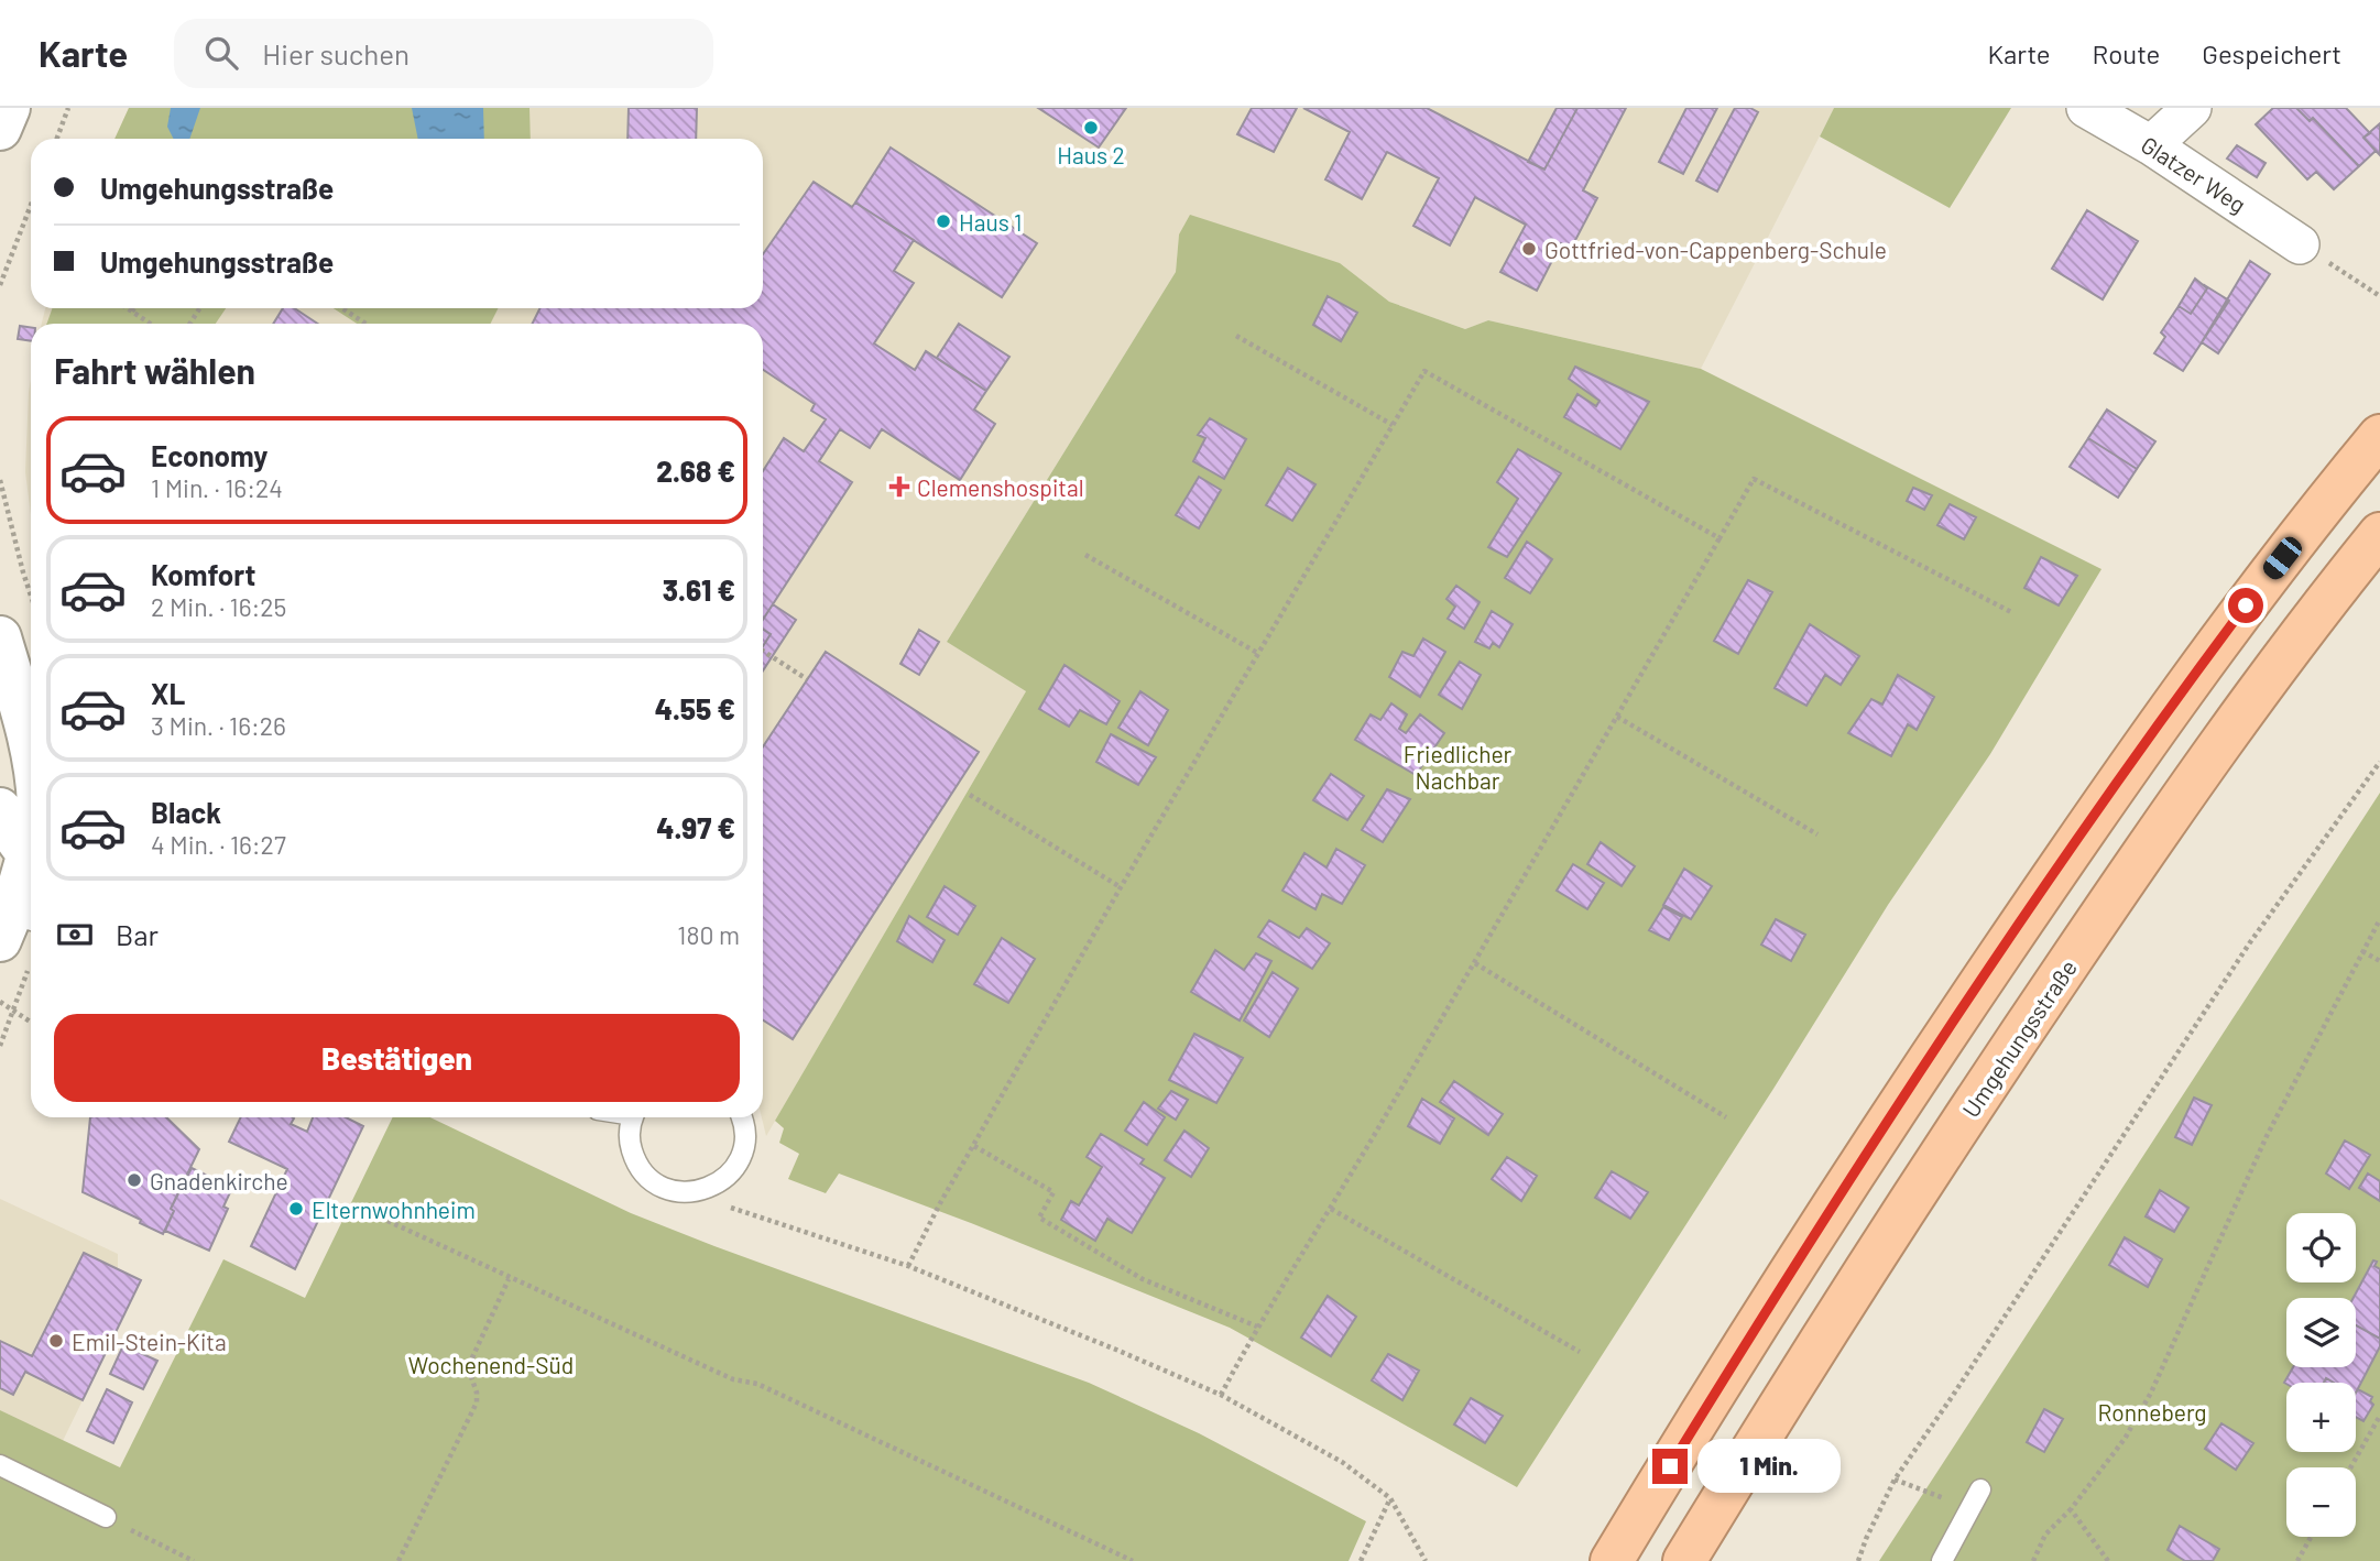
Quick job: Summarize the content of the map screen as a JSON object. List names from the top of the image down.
{
  "streets": {
    "highway": ["Umgehungsstraße"],
    "street": ["Glatzer Weg"]
  },
  "parks": ["Friedlicher Nachbar", "Wochenend-Süd", "Ronneberg"],
  "places": {
    "other": [
      "Haus 2",
      "Haus 1",
      "Gottfried-von-Cappenberg-Schule",
      "Gnadenkirche",
      "Elternwohnheim",
      "Emil-Stein-Kita"
    ],
    "health": ["Clemenshospital"]
  },
  "page": {
    "header": "Karte",
    "search": "Hier suchen",
    "nav": ["Karte", "Route", "Gespeichert"],
    "banner": ["Umgehungsstraße", "Umgehungsstraße"],
    "heading": "Fahrt wählen",
    "list": [
      {
        "name": "Economy",
        "note": "1 Min. · 16:24",
        "value": "2.68 €"
      },
      {
        "name": "Komfort",
        "note": "2 Min. · 16:25",
        "value": "3.61 €"
      },
      {
        "name": "XL",
        "note": "3 Min. · 16:26",
        "value": "4.55 €"
      },
      {
        "name": "Black",
        "note": "4 Min. · 16:27",
        "value": "4.97 €"
      }
    ],
    "pay": ["Bar", "180 m"],
    "buttons": "Bestätigen",
    "map_buttons": ["+", "−"],
    "bubble": "1 Min."
  }
}
